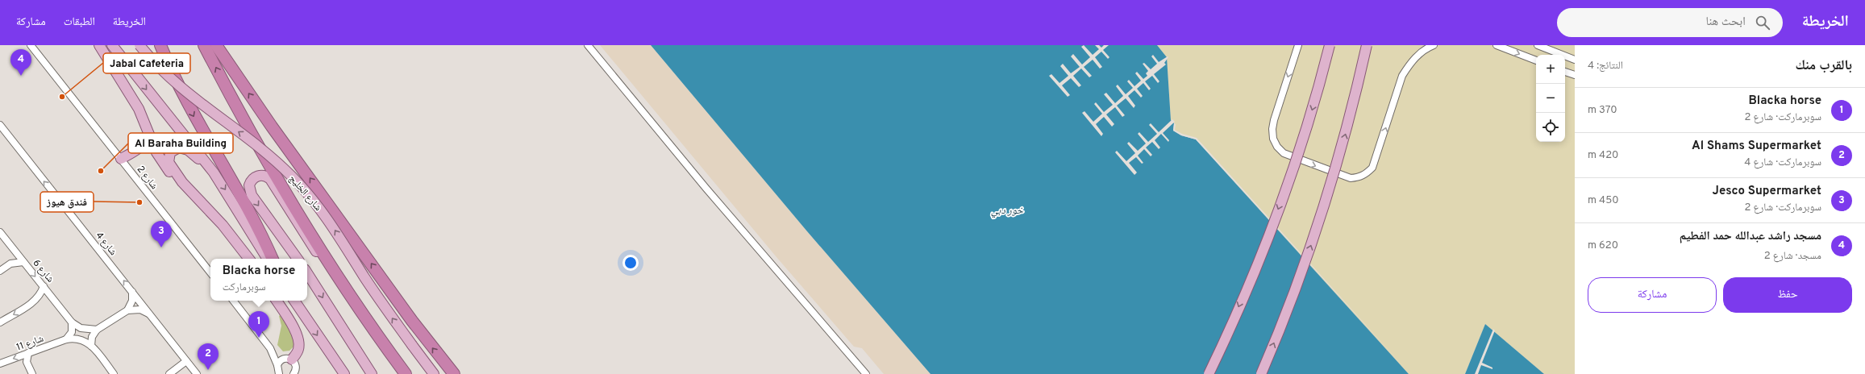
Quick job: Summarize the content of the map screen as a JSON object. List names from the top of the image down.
{
  "streets": {
    "main road": ["شارع الخليج"],
    "street": [
      "شارع 2",
      "شارع 4",
      "شارع 6",
      "شارع 11"
    ]
  },
  "one_way": ["شارع 4"],
  "water": ["خور دبي"],
  "places": ["Jabal Cafeteria", "Al Baraha Building", "فندق هيوز"],
  "page": {
    "header": "الخريطة",
    "search": "ابحث هنا",
    "nav": ["الخريطة", "الطبقات", "مشاركة"],
    "heading": ["بالقرب منك", "النتائج: 4"],
    "pins": [
      "4",
      "3",
      "1",
      "2"
    ],
    "map_buttons": ["+", "−"],
    "list": [
      {
        "mark": "1",
        "name": "Blacka horse",
        "note": "سوبرماركت · شارع 2",
        "value": "370 m"
      },
      {
        "mark": "2",
        "name": "Al Shams Supermarket",
        "note": "سوبرماركت · شارع 4",
        "value": "420 m"
      },
      {
        "mark": "3",
        "name": "Jesco Supermarket",
        "note": "سوبرماركت · شارع 2",
        "value": "450 m"
      },
      {
        "mark": "4",
        "name": "مسجد راشد عبدالله حمد الفطيم",
        "note": "مسجد · شارع 2",
        "value": "620 m"
      }
    ],
    "popup": ["Blacka horse", "سوبرماركت"],
    "buttons": ["حفظ", "مشاركة"]
  }
}
